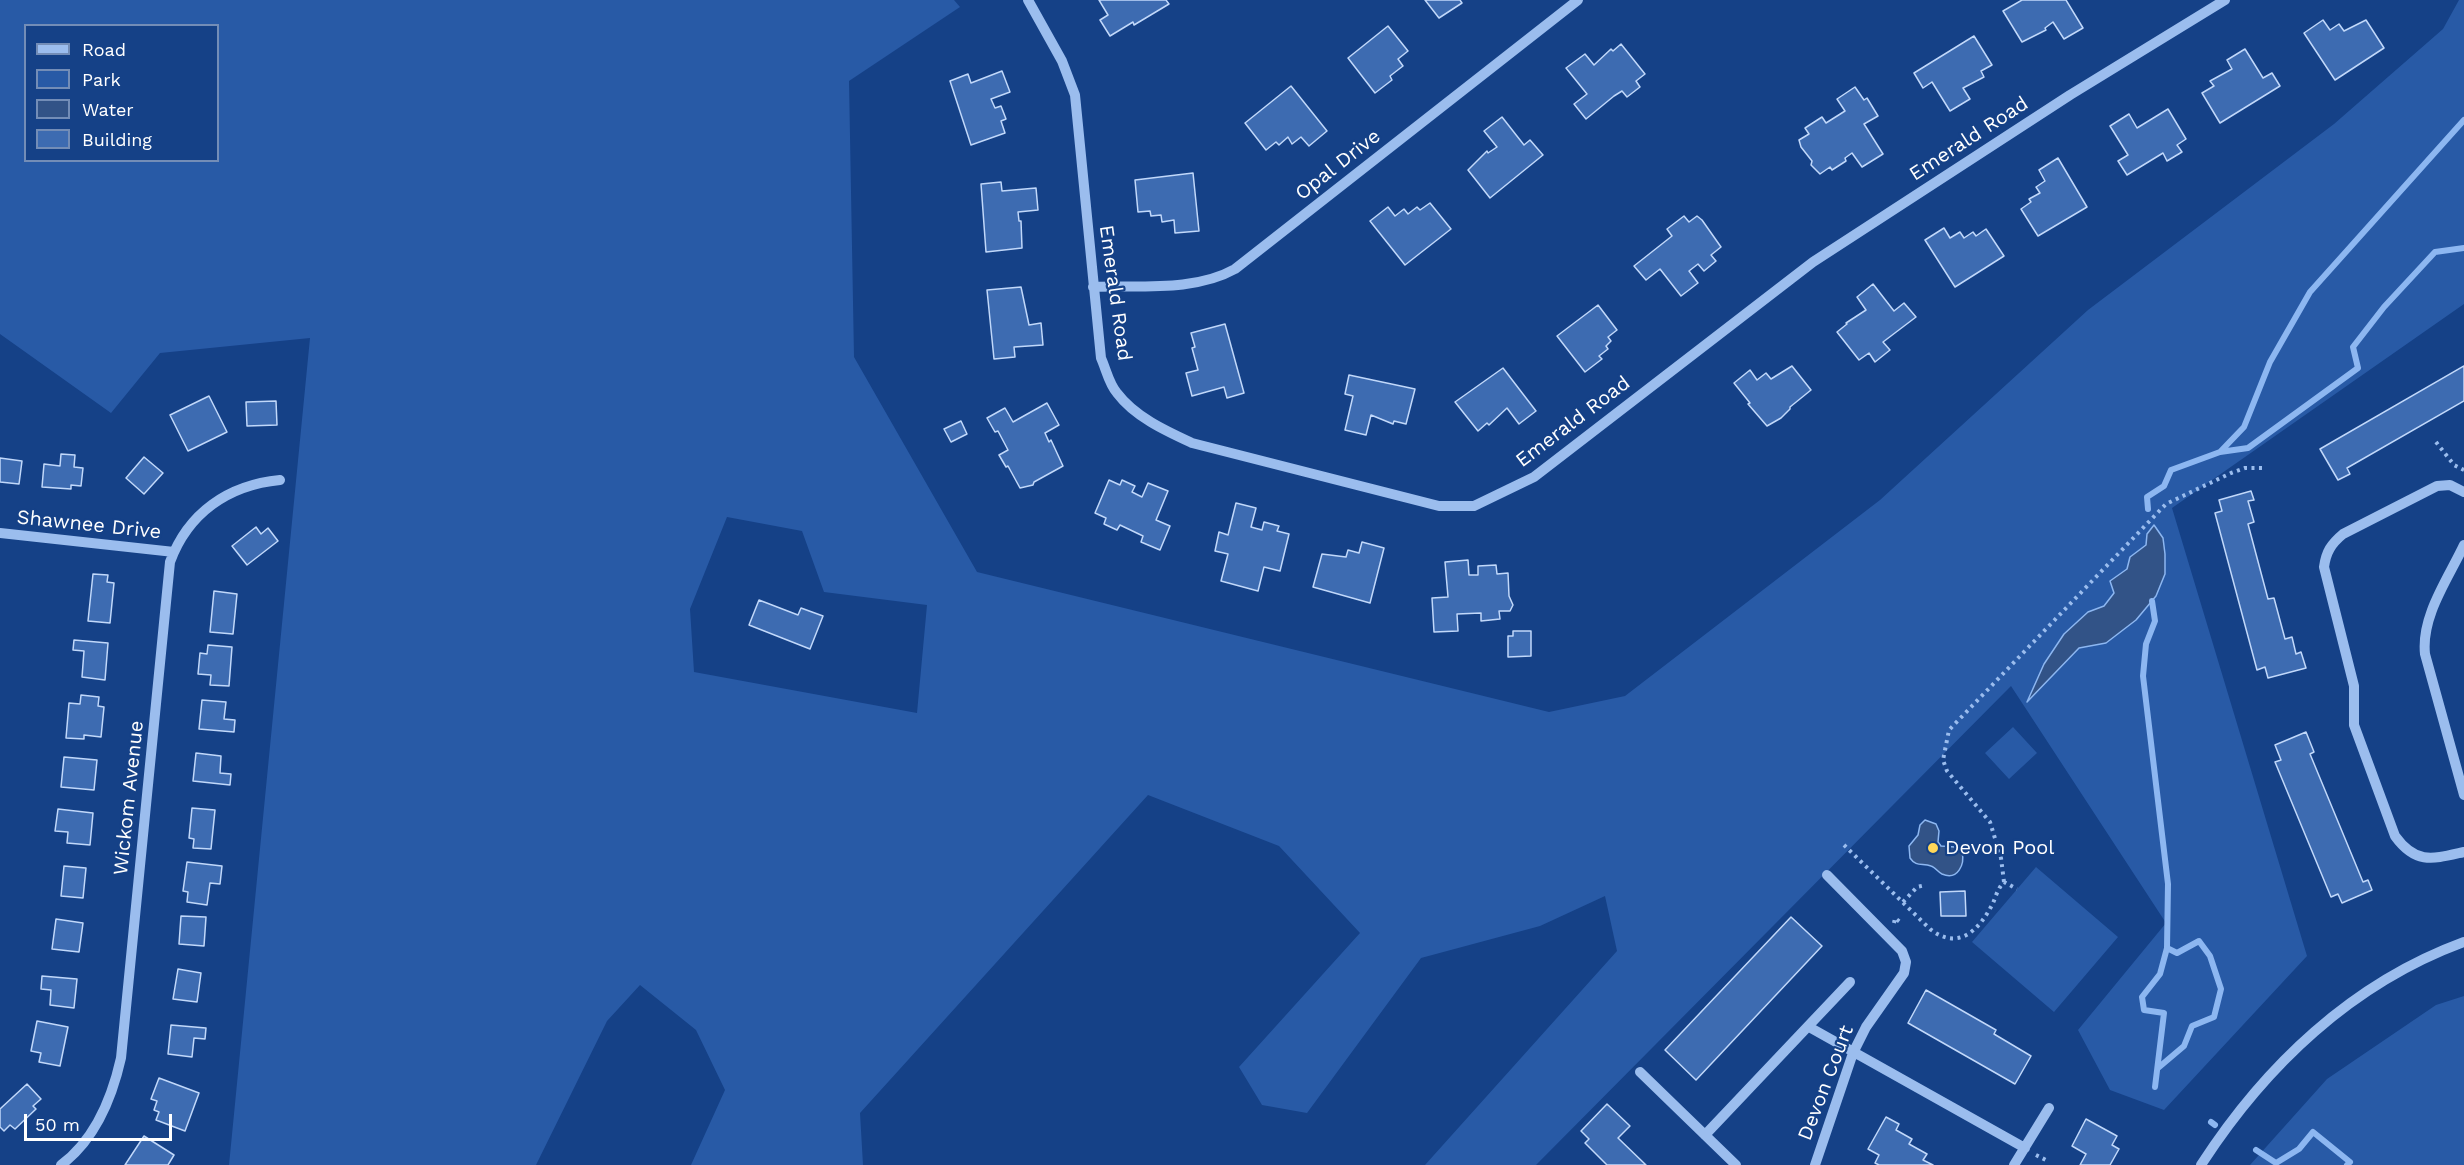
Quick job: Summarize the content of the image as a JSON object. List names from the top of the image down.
{
  "streets": {
    "street": [
      "Emerald Road",
      "Opal Drive",
      "Shawnee Drive",
      "Wickom Avenue",
      "Devon Court"
    ]
  },
  "crossings": [
    ["Emerald Road", "Opal Drive"],
    ["Shawnee Drive", "Wickom Avenue"]
  ],
  "places": ["Devon Pool"],
  "legend": [
    "Road",
    "Park",
    "Water",
    "Building"
  ],
  "scale_bar": "50 m"
}
